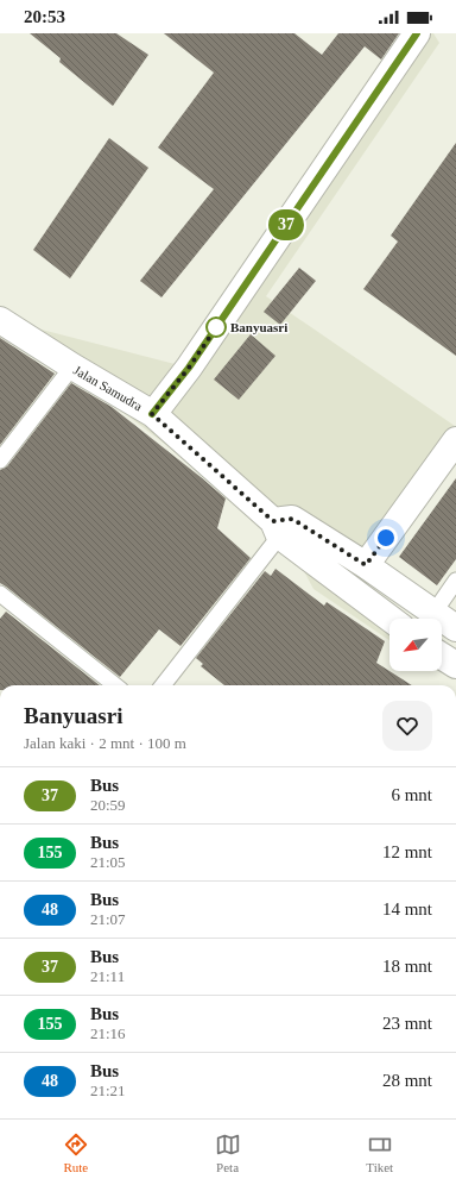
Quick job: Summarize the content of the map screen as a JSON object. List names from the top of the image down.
{
  "streets": {
    "street": ["Jalan Samudra"]
  },
  "places": ["Banyuasri"],
  "lines": ["bus line 37"],
  "north": "bottom left",
  "page": {
    "status": "20:53",
    "on_map": "37",
    "heading": ["Banyuasri", "Jalan kaki · 2 mnt · 100 m"],
    "list": [
      {
        "mark": "37",
        "name": "Bus",
        "note": "20:59",
        "value": "6 mnt"
      },
      {
        "mark": "155",
        "name": "Bus",
        "note": "21:05",
        "value": "12 mnt"
      },
      {
        "mark": "48",
        "name": "Bus",
        "note": "21:07",
        "value": "14 mnt"
      },
      {
        "mark": "37",
        "name": "Bus",
        "note": "21:11",
        "value": "18 mnt"
      },
      {
        "mark": "155",
        "name": "Bus",
        "note": "21:16",
        "value": "23 mnt"
      },
      {
        "mark": "48",
        "name": "Bus",
        "note": "21:21",
        "value": "28 mnt"
      }
    ],
    "tabs": ["Rute", "Peta", "Tiket"]
  }
}
